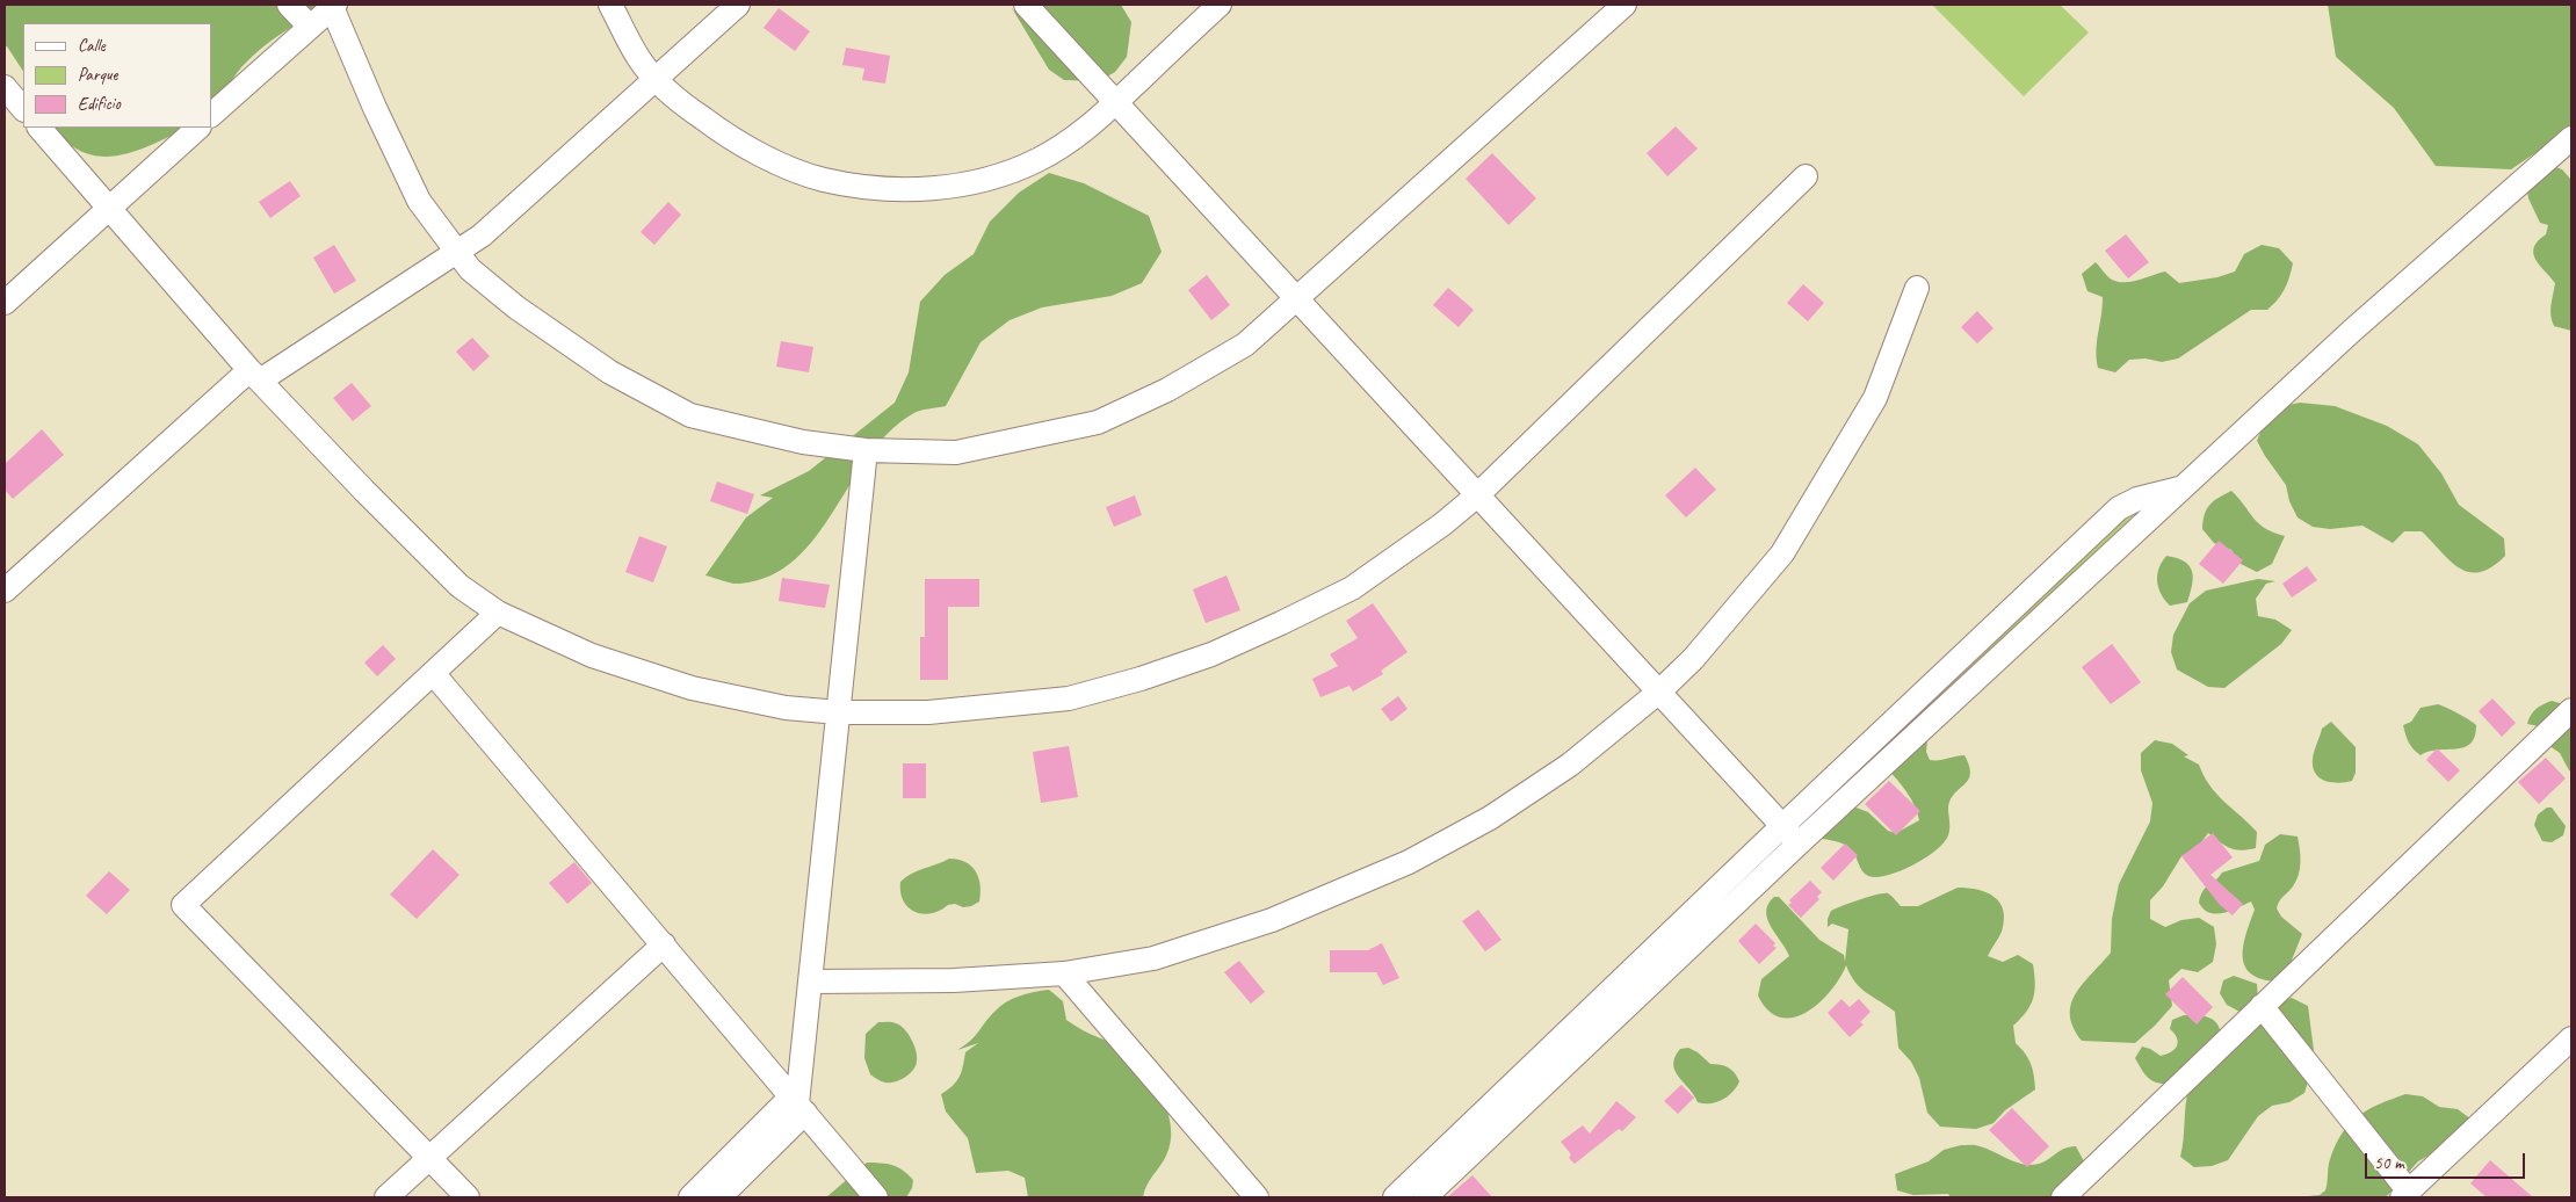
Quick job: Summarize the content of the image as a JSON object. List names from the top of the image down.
{
  "legend": ["Calle", "Parque", "Edificio"],
  "scale_bar": "50 m"
}
